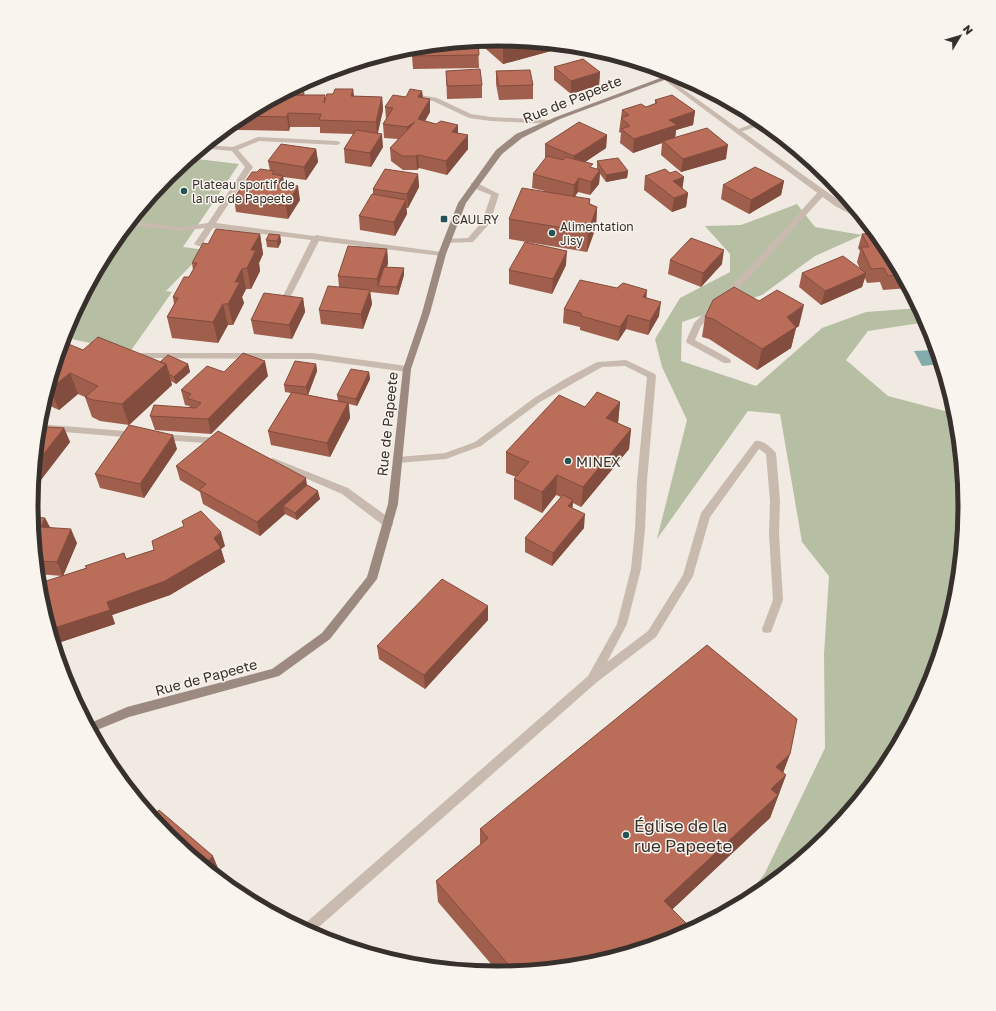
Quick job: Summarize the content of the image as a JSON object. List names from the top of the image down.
{
  "streets": {
    "street": ["Rue de Papeete"]
  },
  "places": {
    "other": [
      "Plateau sportif de la rue de Papeete",
      "Alimentation Jisy",
      "MINEX",
      "Église de la rue Papeete"
    ],
    "transit": ["CAULRY"]
  },
  "north": "top right"
}
